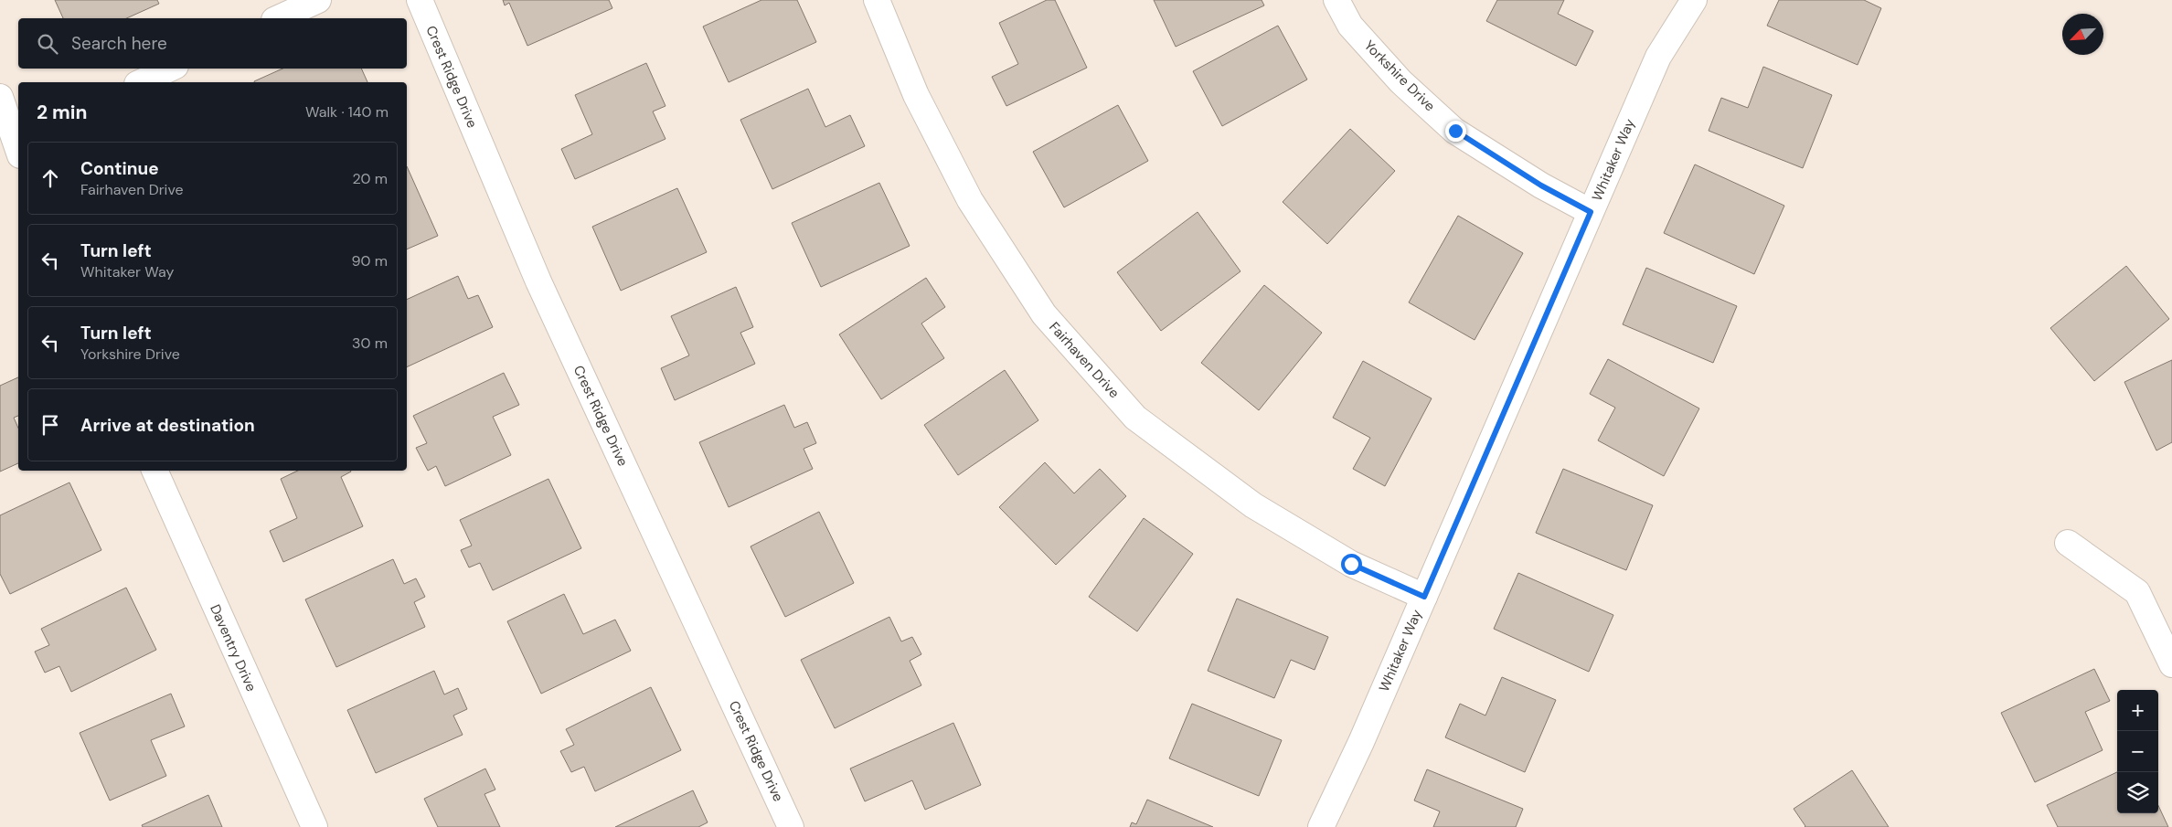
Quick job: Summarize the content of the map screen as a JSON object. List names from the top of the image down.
{
  "streets": {
    "street": [
      "Yorkshire Drive",
      "Crest Ridge Drive",
      "Whitaker Way",
      "Fairhaven Drive",
      "Daventry Drive"
    ]
  },
  "crossings": [
    ["Yorkshire Drive", "Whitaker Way"],
    ["Whitaker Way", "Fairhaven Drive"]
  ],
  "north": "bottom left",
  "page": {
    "search": "Search here",
    "heading": ["2 min", "Walk · 140 m"],
    "list": [
      ["Continue", "Fairhaven Drive", "20 m"],
      ["Turn left", "Whitaker Way", "90 m"],
      ["Turn left", "Yorkshire Drive", "30 m"],
      "Arrive at destination"
    ],
    "map_buttons": ["+", "−"]
  }
}
